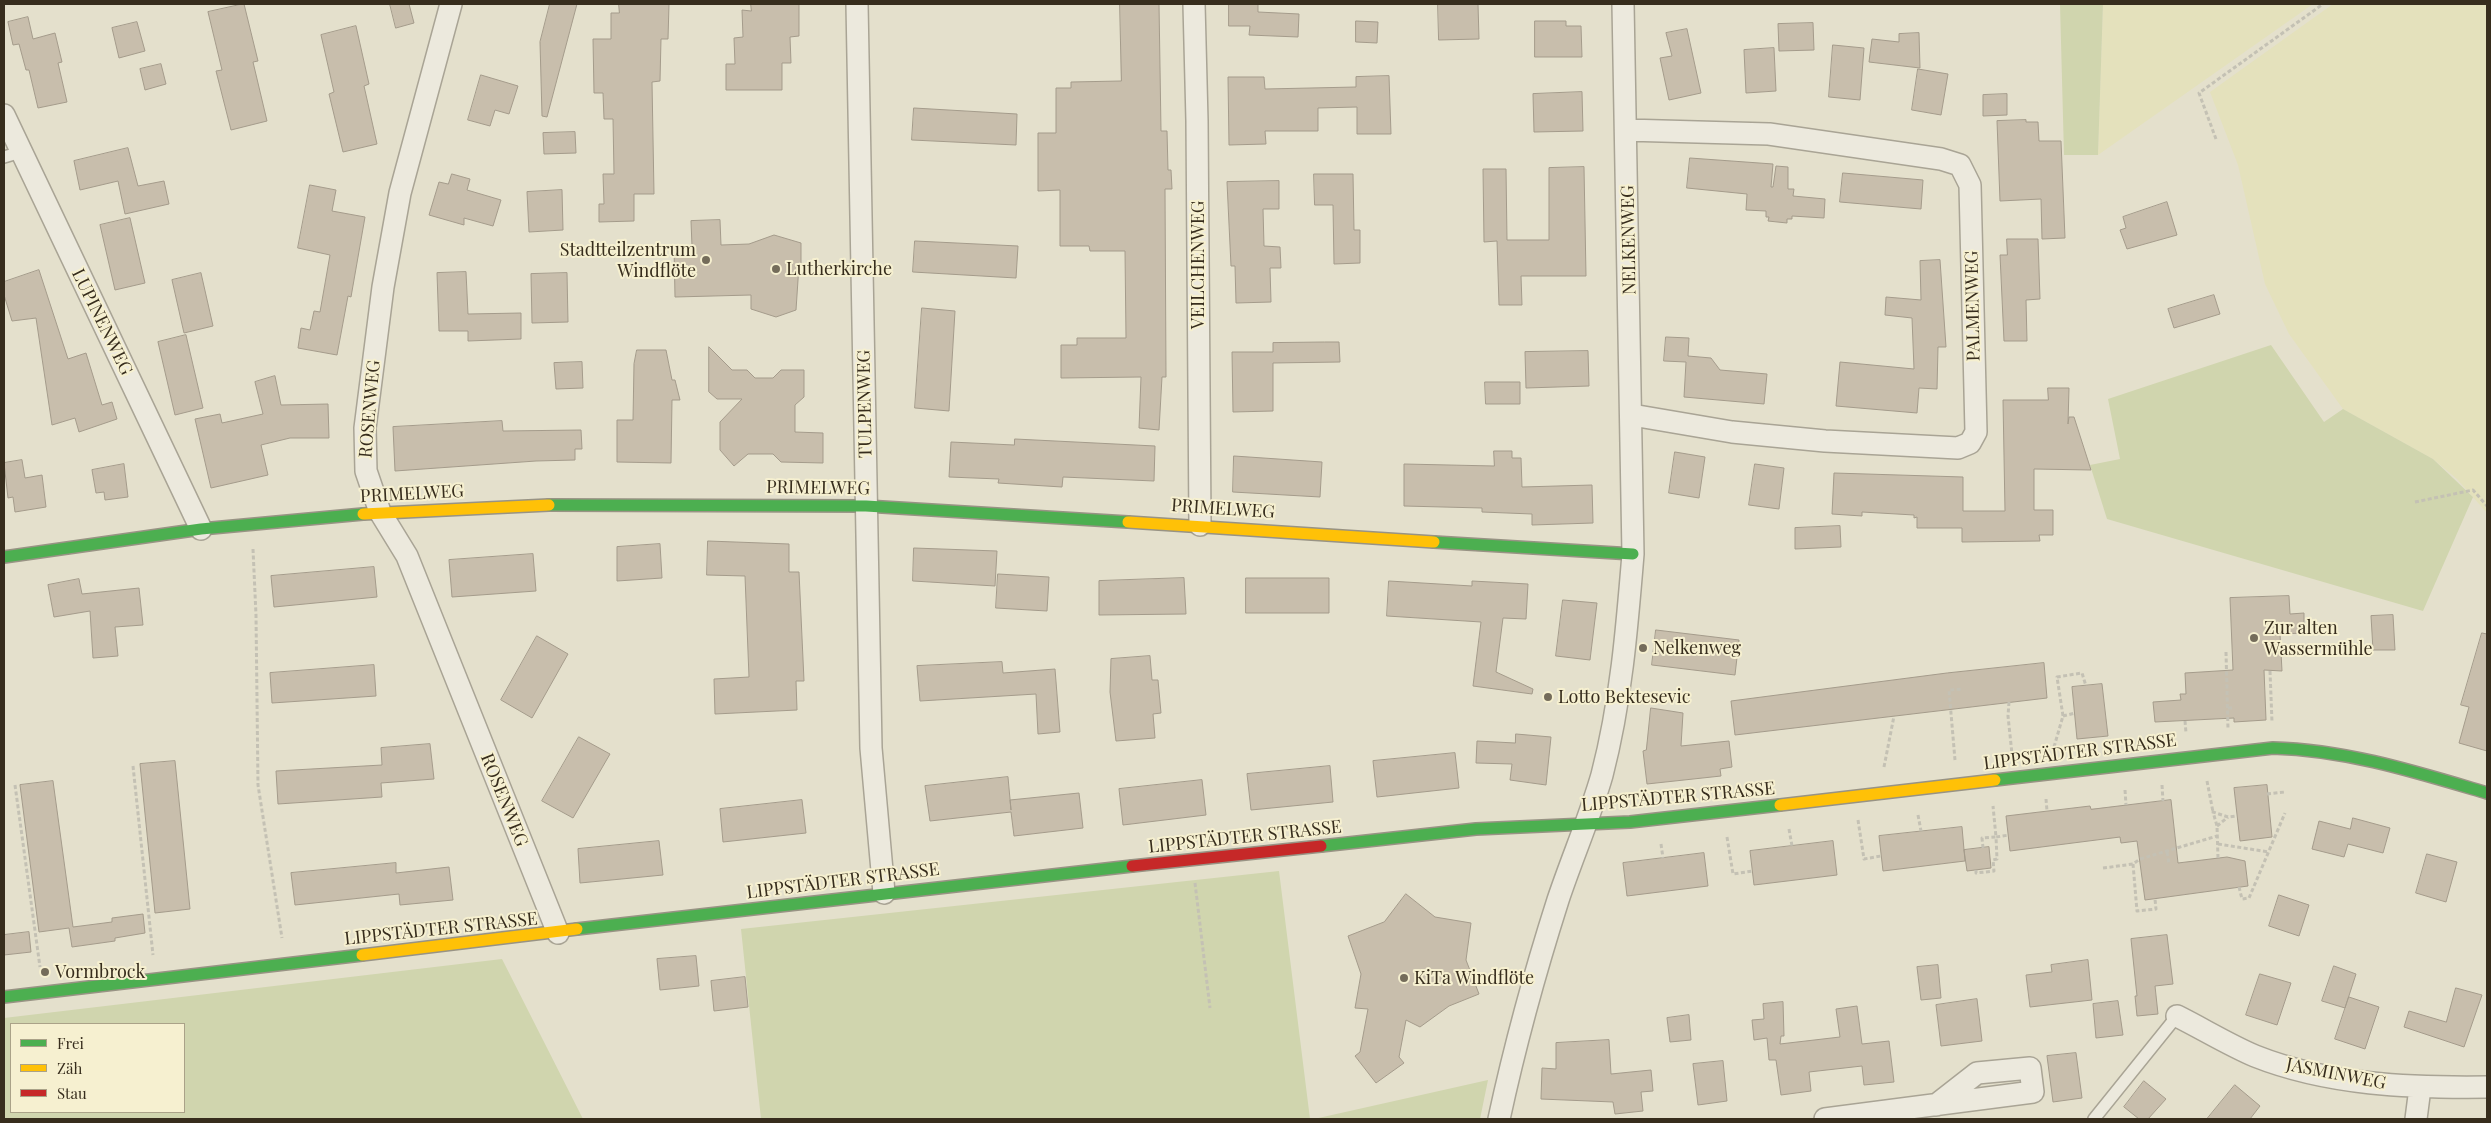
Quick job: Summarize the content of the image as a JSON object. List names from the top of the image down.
{
  "streets": {
    "street": [
      "NELKENWEG",
      "VEILCHENWEG",
      "PALMENWEG",
      "LUPINENWEG",
      "TULPENWEG",
      "ROSENWEG",
      "PRIMELWEG",
      "LIPPSTÄDTER STRASSE",
      "JASMINWEG"
    ]
  },
  "crossings": [
    ["NELKENWEG", "PALMENWEG"],
    ["NELKENWEG", "PRIMELWEG"],
    ["NELKENWEG", "LIPPSTÄDTER STRASSE"],
    ["VEILCHENWEG", "PRIMELWEG"],
    ["LUPINENWEG", "PRIMELWEG"],
    ["TULPENWEG", "PRIMELWEG"],
    ["TULPENWEG", "LIPPSTÄDTER STRASSE"],
    ["ROSENWEG", "PRIMELWEG"],
    ["ROSENWEG", "LIPPSTÄDTER STRASSE"]
  ],
  "places": [
    "Stadtteilzentrum Windflöte",
    "Lutherkirche",
    "Zur alten Wassermühle",
    "Nelkenweg",
    "Lotto Bektesevic",
    "Vormbrock",
    "KiTa Windflöte"
  ],
  "legend": ["Frei", "Zäh", "Stau"]
}
